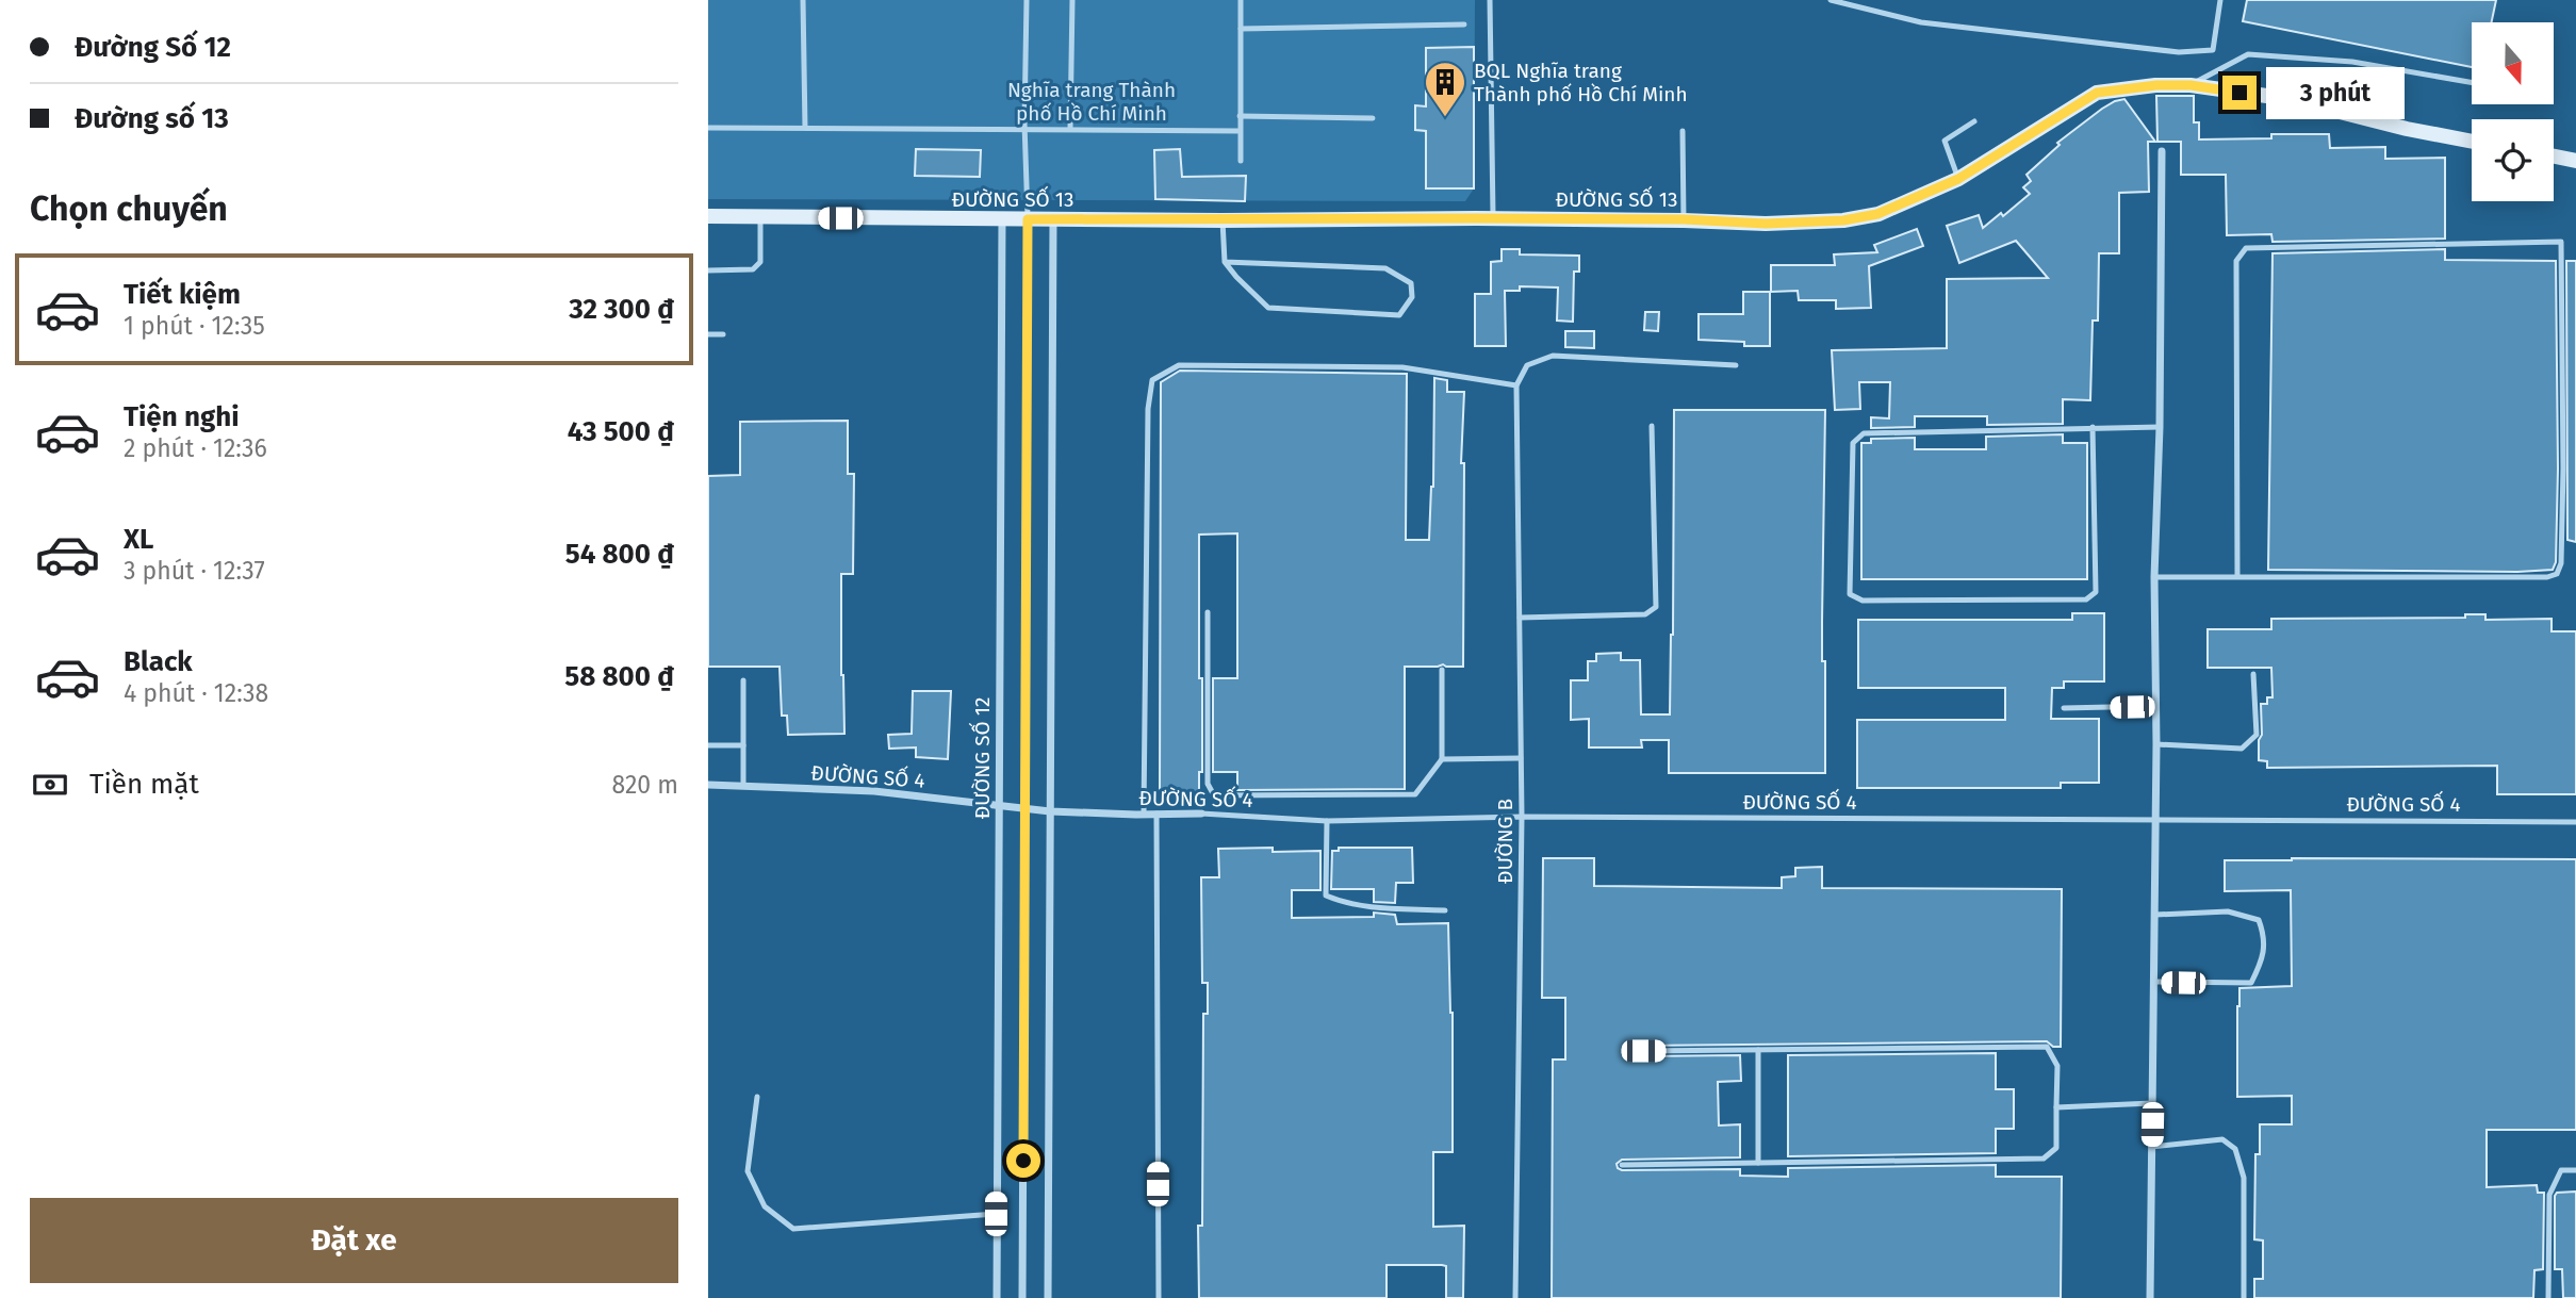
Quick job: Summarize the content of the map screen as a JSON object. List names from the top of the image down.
{
  "streets": {
    "street": ["ĐƯỜNG SỐ 13", "ĐƯỜNG SỐ 12", "ĐƯỜNG SỐ 4"],
    "lane": ["ĐƯỜNG B"]
  },
  "crossings": [
    ["ĐƯỜNG SỐ 13", "ĐƯỜNG SỐ 12"],
    ["ĐƯỜNG SỐ 12", "ĐƯỜNG SỐ 4"],
    ["ĐƯỜNG SỐ 4", "ĐƯỜNG B"]
  ],
  "parks": ["Nghĩa trang Thành phố Hồ Chí Minh"],
  "places": {
    "building": ["BQL Nghĩa trang Thành phố Hồ Chí Minh"]
  },
  "north": "bottom",
  "page": {
    "banner": ["Đường Số 12", "Đường số 13"],
    "bubble": "3 phút",
    "heading": "Chọn chuyến",
    "list": [
      {
        "name": "Tiết kiệm",
        "note": "1 phút · 12:35",
        "value": "32 300 ₫"
      },
      {
        "name": "Tiện nghi",
        "note": "2 phút · 12:36",
        "value": "43 500 ₫"
      },
      {
        "name": "XL",
        "note": "3 phút · 12:37",
        "value": "54 800 ₫"
      },
      {
        "name": "Black",
        "note": "4 phút · 12:38",
        "value": "58 800 ₫"
      }
    ],
    "pay": ["Tiền mặt", "820 m"],
    "buttons": "Đặt xe"
  }
}
